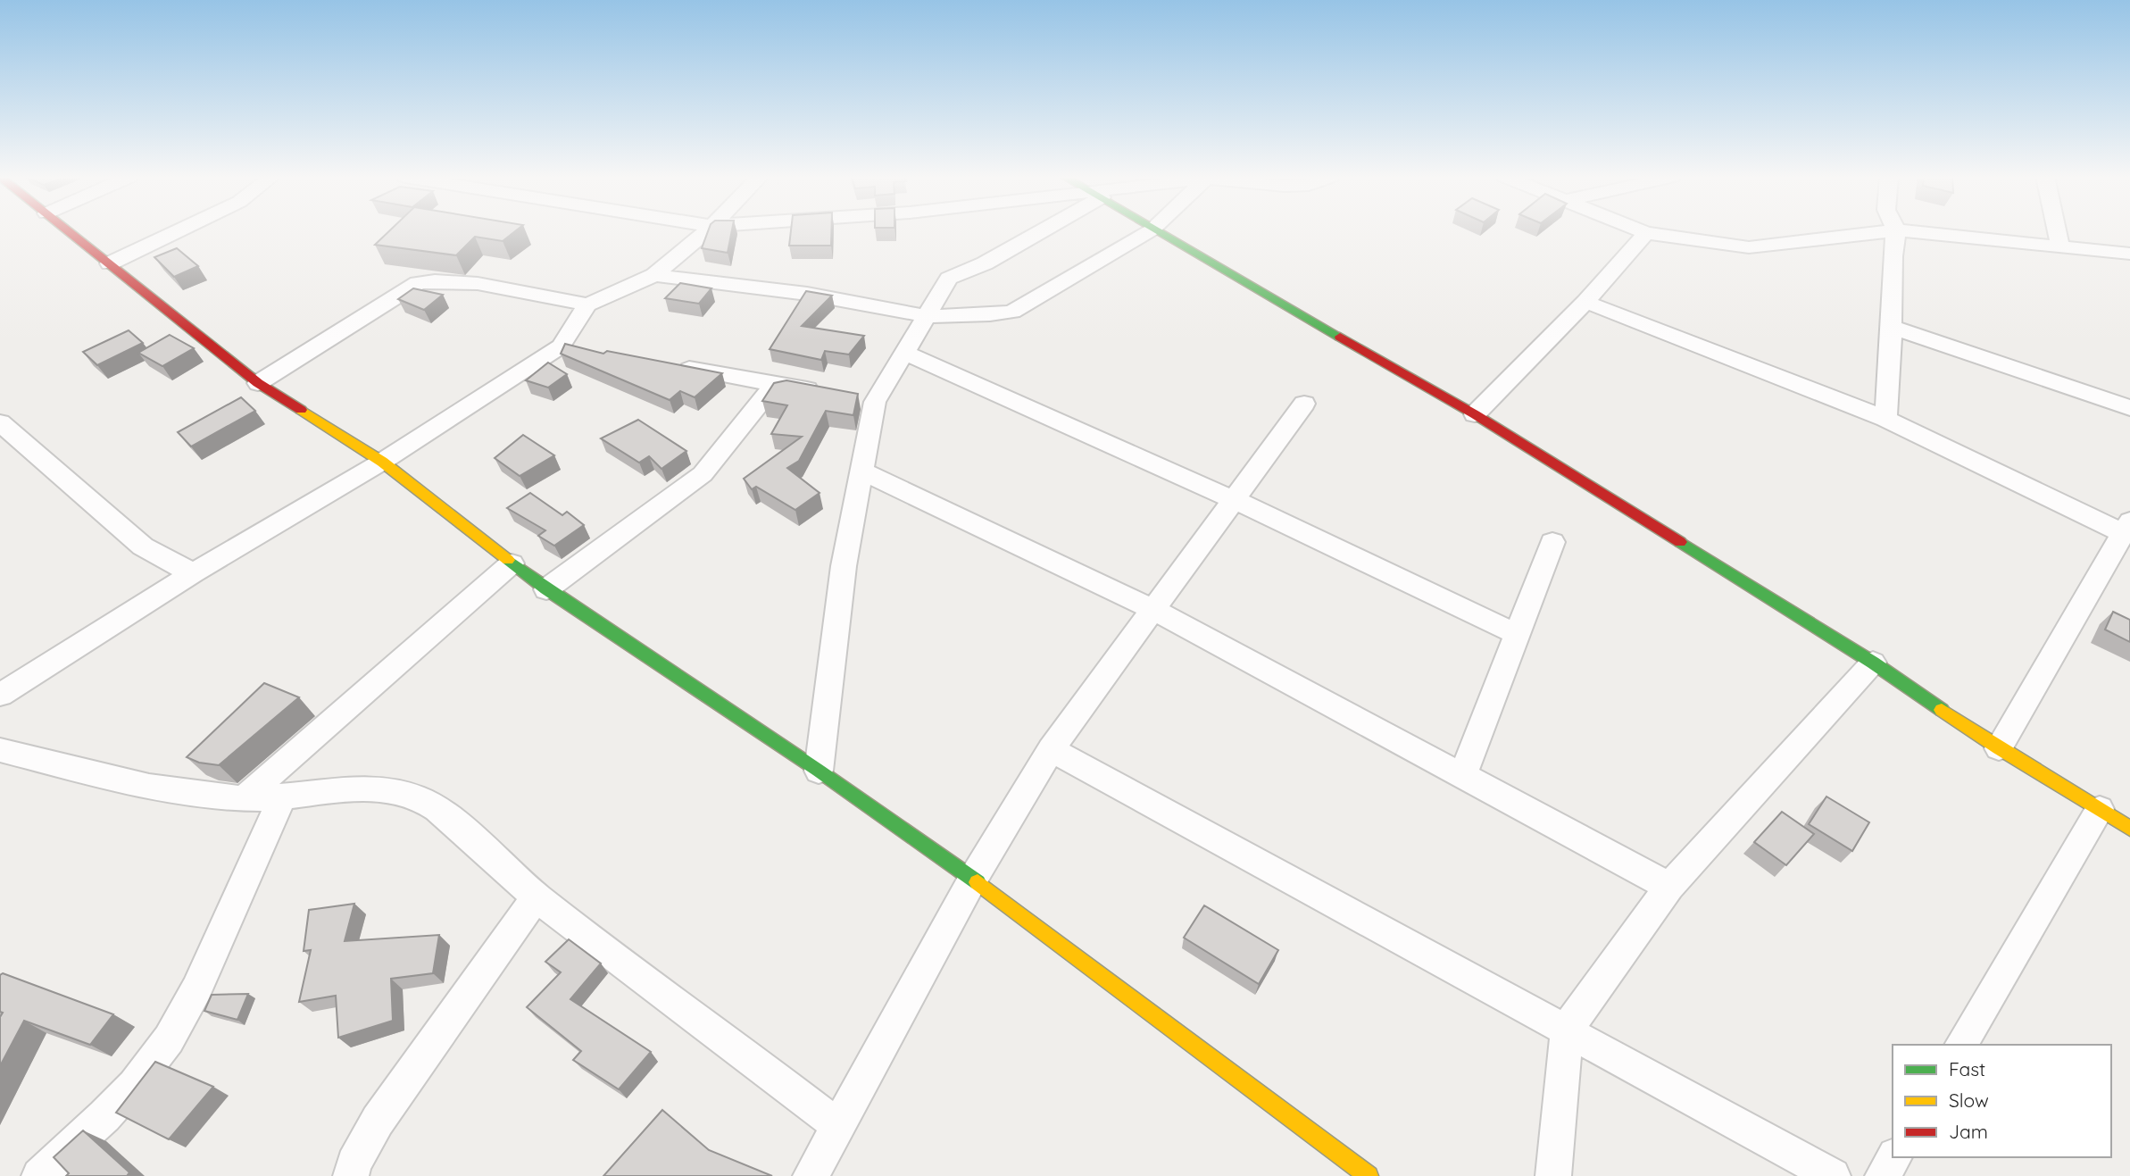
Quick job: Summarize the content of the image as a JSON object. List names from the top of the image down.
{
  "legend": ["Fast", "Slow", "Jam"]
}
